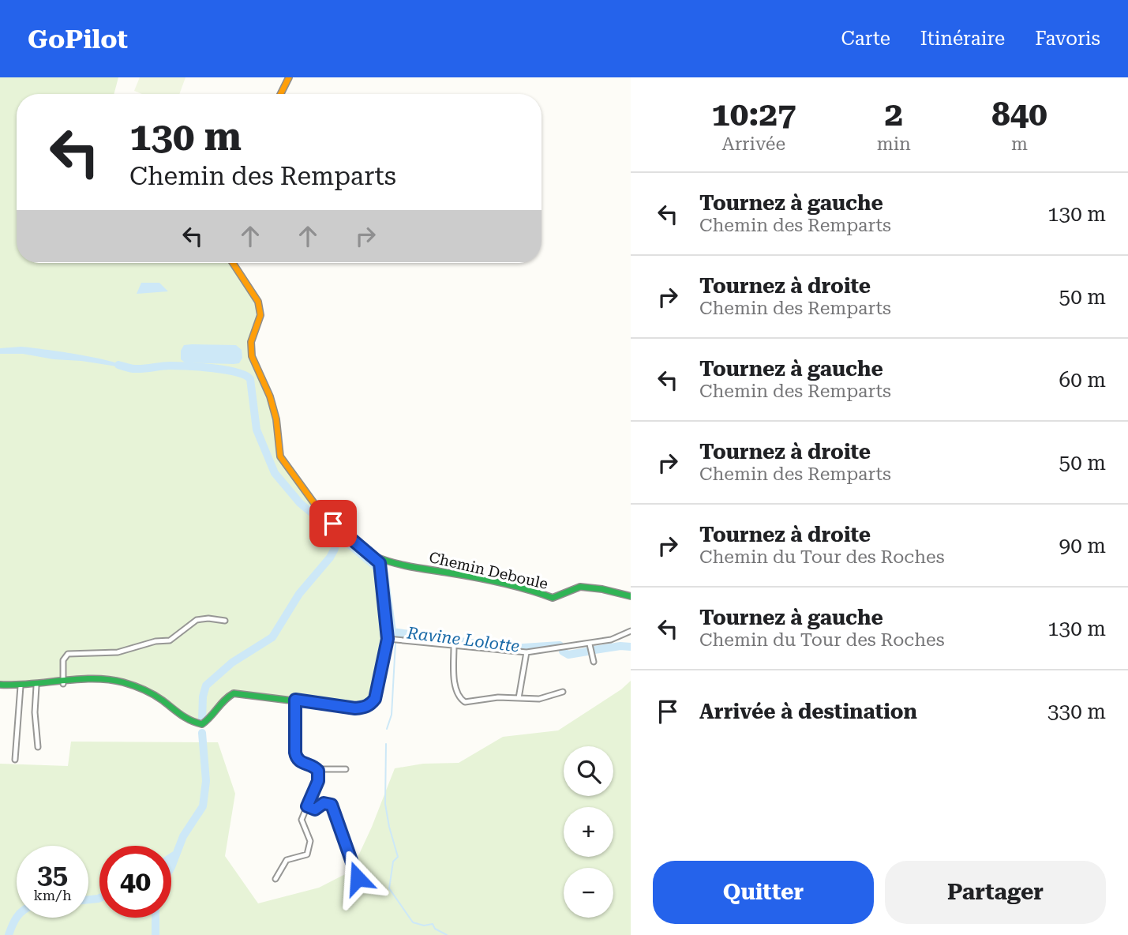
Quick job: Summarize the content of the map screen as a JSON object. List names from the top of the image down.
{
  "streets": {
    "street": ["Chemin Deboule"]
  },
  "water": ["Ravine Lolotte"],
  "page": {
    "header": "GoPilot",
    "nav": ["Carte", "Itinéraire", "Favoris"],
    "eta": [
      "10:27",
      "Arrivée",
      "2",
      "min",
      "840",
      "m"
    ],
    "turn": ["130 m", "Chemin des Remparts"],
    "list": [
      {
        "name": "Tournez à gauche",
        "note": "Chemin des Remparts",
        "value": "130 m"
      },
      {
        "name": "Tournez à droite",
        "note": "Chemin des Remparts",
        "value": "50 m"
      },
      {
        "name": "Tournez à gauche",
        "note": "Chemin des Remparts",
        "value": "60 m"
      },
      {
        "name": "Tournez à droite",
        "note": "Chemin des Remparts",
        "value": "50 m"
      },
      {
        "name": "Tournez à droite",
        "note": "Chemin du Tour des Roches",
        "value": "90 m"
      },
      {
        "name": "Tournez à gauche",
        "note": "Chemin du Tour des Roches",
        "value": "130 m"
      },
      {
        "name": "Arrivée à destination",
        "value": "330 m"
      }
    ],
    "map_buttons": ["+", "−"],
    "speed": "35 km/h",
    "limit": "40",
    "buttons": ["Quitter", "Partager"]
  }
}
